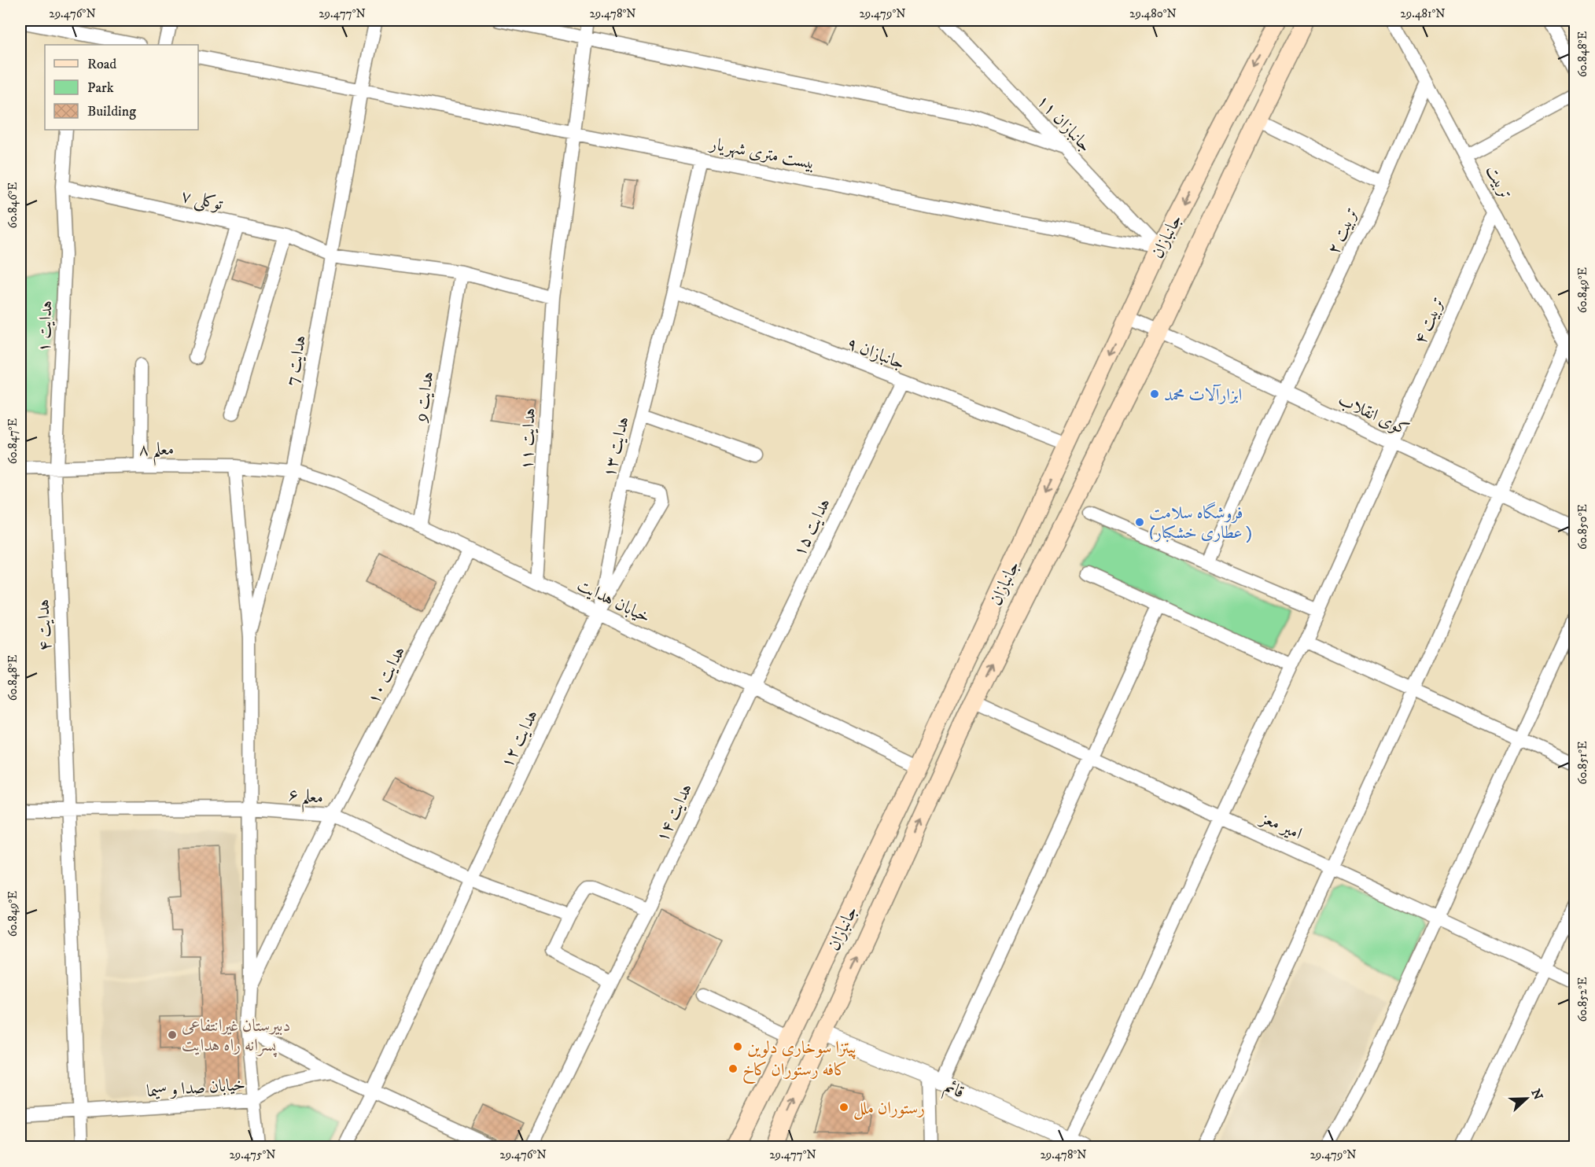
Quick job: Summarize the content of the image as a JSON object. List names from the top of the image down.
{
  "streets": {
    "main road": ["جانبازان"],
    "street": [
      "جانبازان ۱۱",
      "بیست متری شهریار",
      "تربیت",
      "توکلی ۷",
      "تربیت ۲",
      "تربیت ۴",
      "هدایت ۱",
      "جانبازان ۹",
      "هدایت 7",
      "هدایت 9",
      "کوی انقلاب",
      "هدایت ۱۱",
      "هدایت ۱۳",
      "معلم ۸",
      "هدایت ۱۵",
      "خیابان هدایت",
      "هدایت ۴",
      "هدایت ۱۰",
      "هدایت ۱۲",
      "معلم ۶",
      "هدایت ۱۴",
      "امیر معز",
      "خیابان صدا و سیما",
      "قائم"
    ]
  },
  "crossings": [
    ["جانبازان ۱۱", "بیست متری شهریار"],
    ["جانبازان ۱۱", "جانبازان"],
    ["بیست متری شهریار", "جانبازان"],
    ["بیست متری شهریار", "هدایت 7"],
    ["بیست متری شهریار", "هدایت ۱۱"],
    ["بیست متری شهریار", "هدایت ۱۳"],
    ["تربیت", "تربیت ۲"],
    ["تربیت", "تربیت ۴"],
    ["توکلی ۷", "هدایت ۱"],
    ["توکلی ۷", "هدایت 7"],
    ["توکلی ۷", "هدایت 9"],
    ["توکلی ۷", "هدایت ۱۱"],
    ["تربیت ۲", "کوی انقلاب"],
    ["جانبازان", "جانبازان ۹"],
    ["جانبازان", "کوی انقلاب"],
    ["جانبازان", "خیابان هدایت"],
    ["جانبازان", "امیر معز"],
    ["جانبازان", "قائم"],
    ["تربیت ۴", "کوی انقلاب"],
    ["تربیت ۴", "امیر معز"],
    ["تربیت ۴", "قائم"],
    ["هدایت ۱", "معلم ۸"],
    ["هدایت ۱", "هدایت ۴"],
    ["جانبازان ۹", "هدایت ۱۳"],
    ["جانبازان ۹", "هدایت ۱۵"],
    ["هدایت 7", "معلم ۸"],
    ["هدایت 7", "خیابان هدایت"],
    ["هدایت 9", "خیابان هدایت"],
    ["هدایت ۱۱", "خیابان هدایت"],
    ["هدایت ۱۳", "خیابان هدایت"],
    ["هدایت ۱۳", "هدایت ۱۲"],
    ["معلم ۸", "خیابان هدایت"],
    ["معلم ۸", "هدایت ۴"],
    ["هدایت ۱۵", "خیابان هدایت"],
    ["هدایت ۱۵", "هدایت ۱۴"],
    ["خیابان هدایت", "هدایت ۱۰"],
    ["خیابان هدایت", "هدایت ۱۲"],
    ["خیابان هدایت", "هدایت ۱۴"],
    ["هدایت ۴", "معلم ۶"],
    ["هدایت ۴", "خیابان صدا و سیما"],
    ["هدایت ۱۰", "معلم ۶"],
    ["هدایت ۱۲", "معلم ۶"]
  ],
  "places": [
    "ابزارآلات محمد",
    "فروشگاه سلامت (عطاری خشکبار )",
    "دبیرستان غیرانتفاعی پسرانه راه هدایت",
    "پیتزا سوخاری دلوین",
    "کافه رستوران کاخ",
    "رستوران ملل"
  ],
  "legend": ["Road", "Park", "Building"],
  "north": "right",
  "coordinates": [
    "29.476°N",
    "29.477°N",
    "29.478°N",
    "29.479°N",
    "29.480°N",
    "29.481°N",
    "60.848°E",
    "60.846°E",
    "60.849°E",
    "60.847°E",
    "60.850°E",
    "60.851°E",
    "60.852°E",
    "29.475°N"
  ]
}
